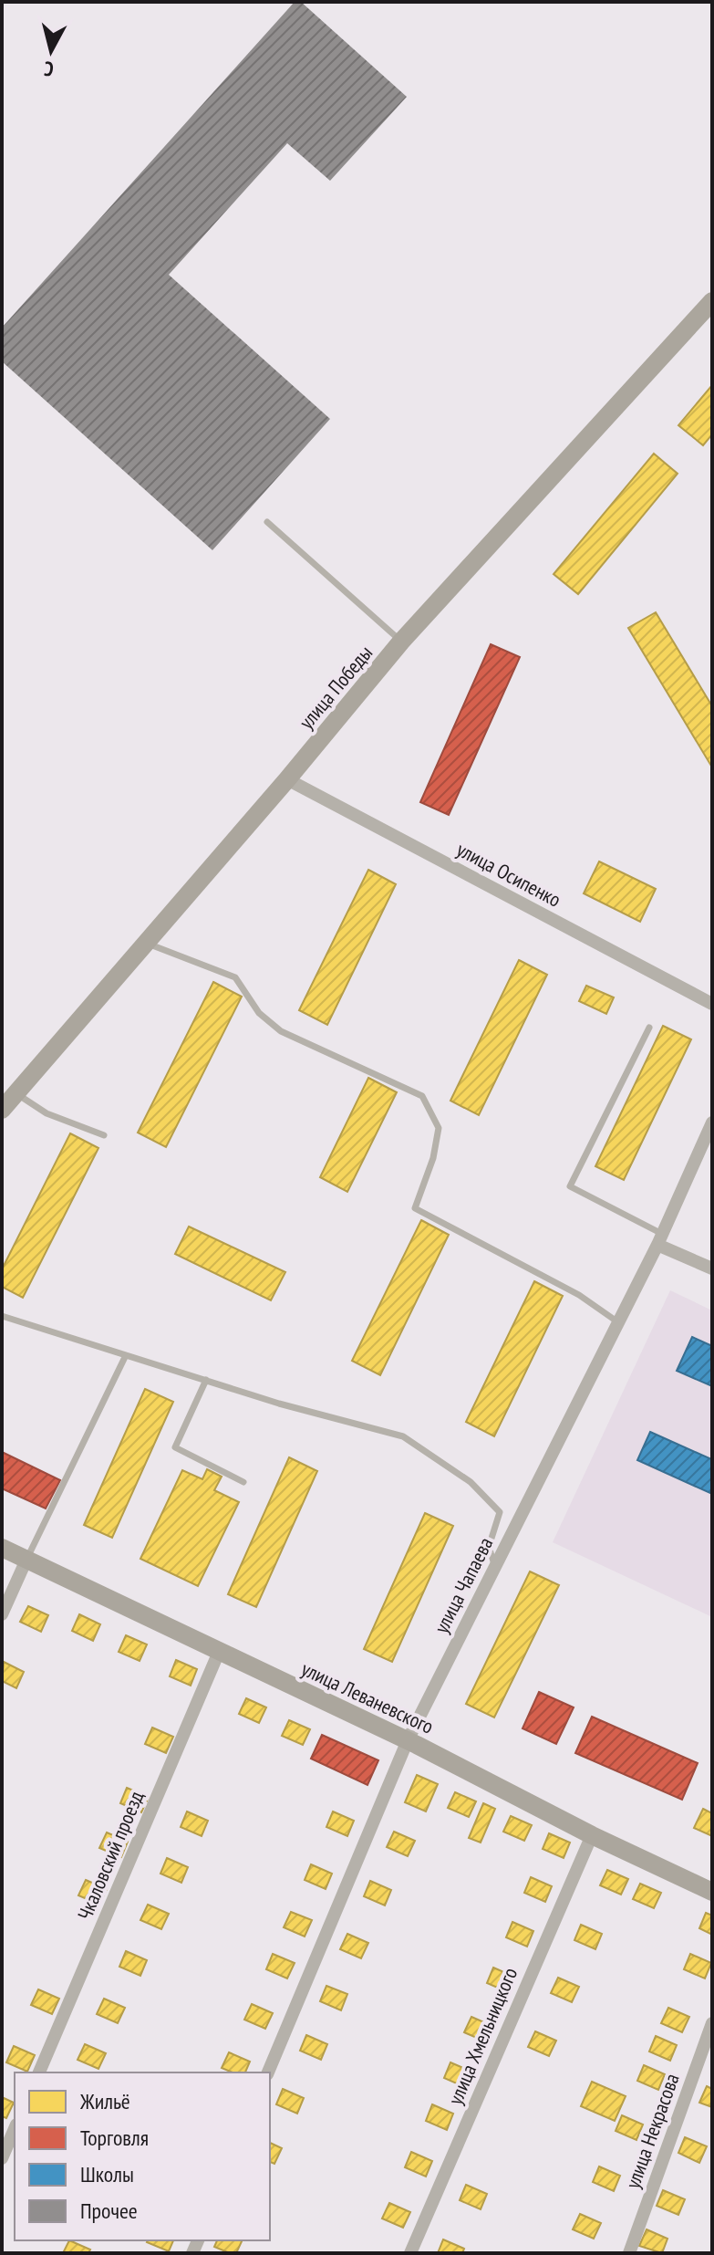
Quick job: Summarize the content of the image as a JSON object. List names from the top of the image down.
{
  "streets": {
    "street": [
      "улица Победы",
      "улица Осипенко",
      "улица Чапаева",
      "улица Леваневского",
      "Чкаловский проезд",
      "улица Хмельницкого",
      "улица Некрасова"
    ]
  },
  "crossings": [
    ["улица Победы", "улица Осипенко"],
    ["улица Чапаева", "улица Леваневского"],
    ["улица Леваневского", "Чкаловский проезд"],
    ["улица Леваневского", "улица Хмельницкого"]
  ],
  "legend": [
    "Жильё",
    "Торговля",
    "Школы",
    "Прочее"
  ],
  "north": "bottom"
}
